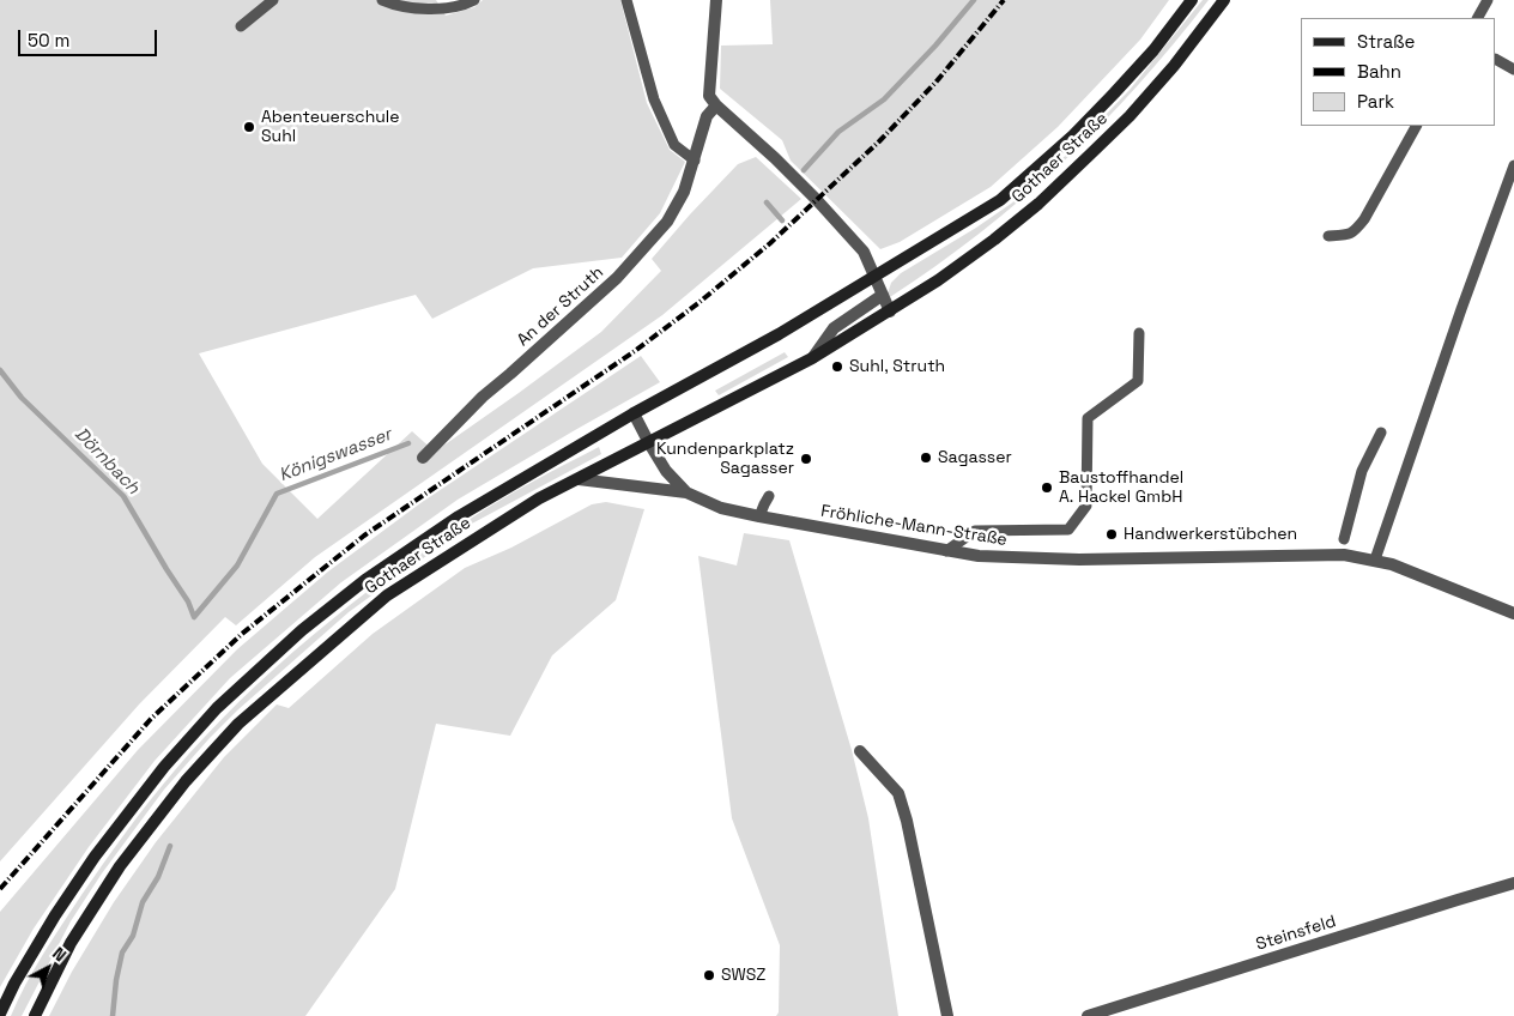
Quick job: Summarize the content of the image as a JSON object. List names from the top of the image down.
{
  "streets": {
    "main road": ["Gothaer Straße"],
    "street": ["An der Struth", "Fröhliche-Mann-Straße", "Steinsfeld"]
  },
  "crossings": [
    ["Gothaer Straße", "Fröhliche-Mann-Straße"]
  ],
  "water": ["Königswasser", "Dörnbach"],
  "places": [
    "Abenteuerschule Suhl",
    "Suhl, Struth",
    "Sagasser",
    "Kundenparkplatz Sagasser",
    "Baustoffhandel A. Hackel GmbH",
    "Handwerkerstübchen",
    "SWSZ"
  ],
  "legend": ["Straße", "Bahn", "Park"],
  "scale_bar": "50 m",
  "north": "top right"
}
